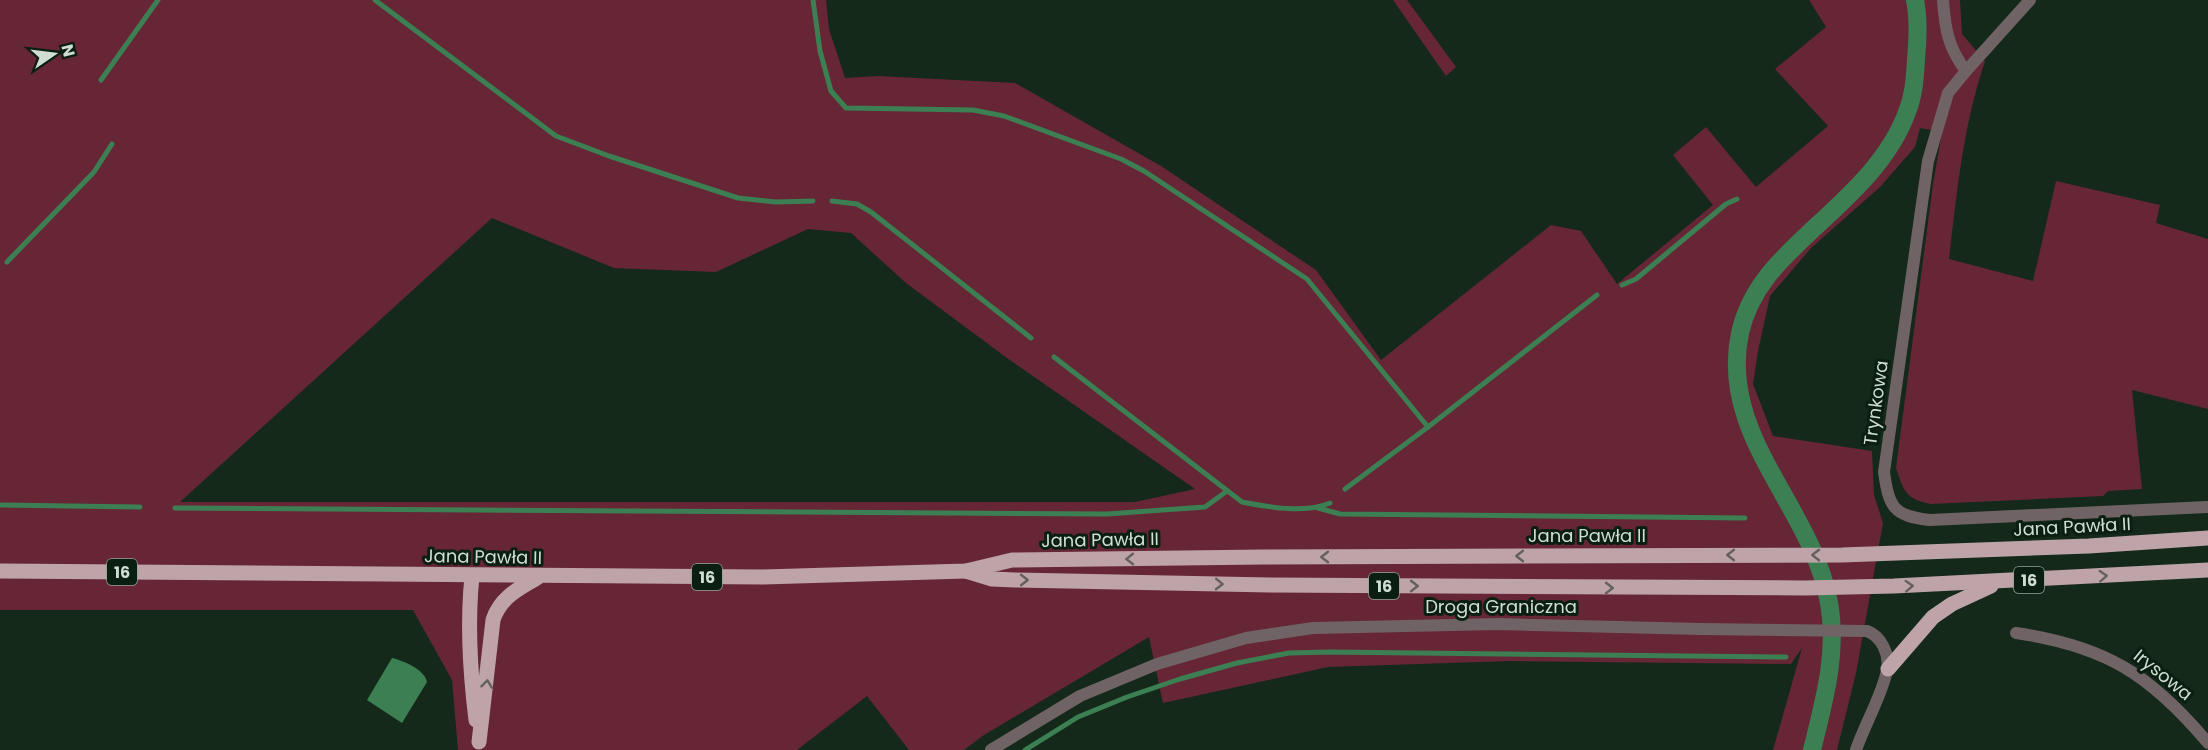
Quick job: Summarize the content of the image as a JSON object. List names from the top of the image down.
{
  "streets": {
    "main road": ["Jana Pawła II", "16"],
    "street": ["Trynkowa", "Droga Graniczna", "Irysowa"]
  },
  "north": "right"
}
